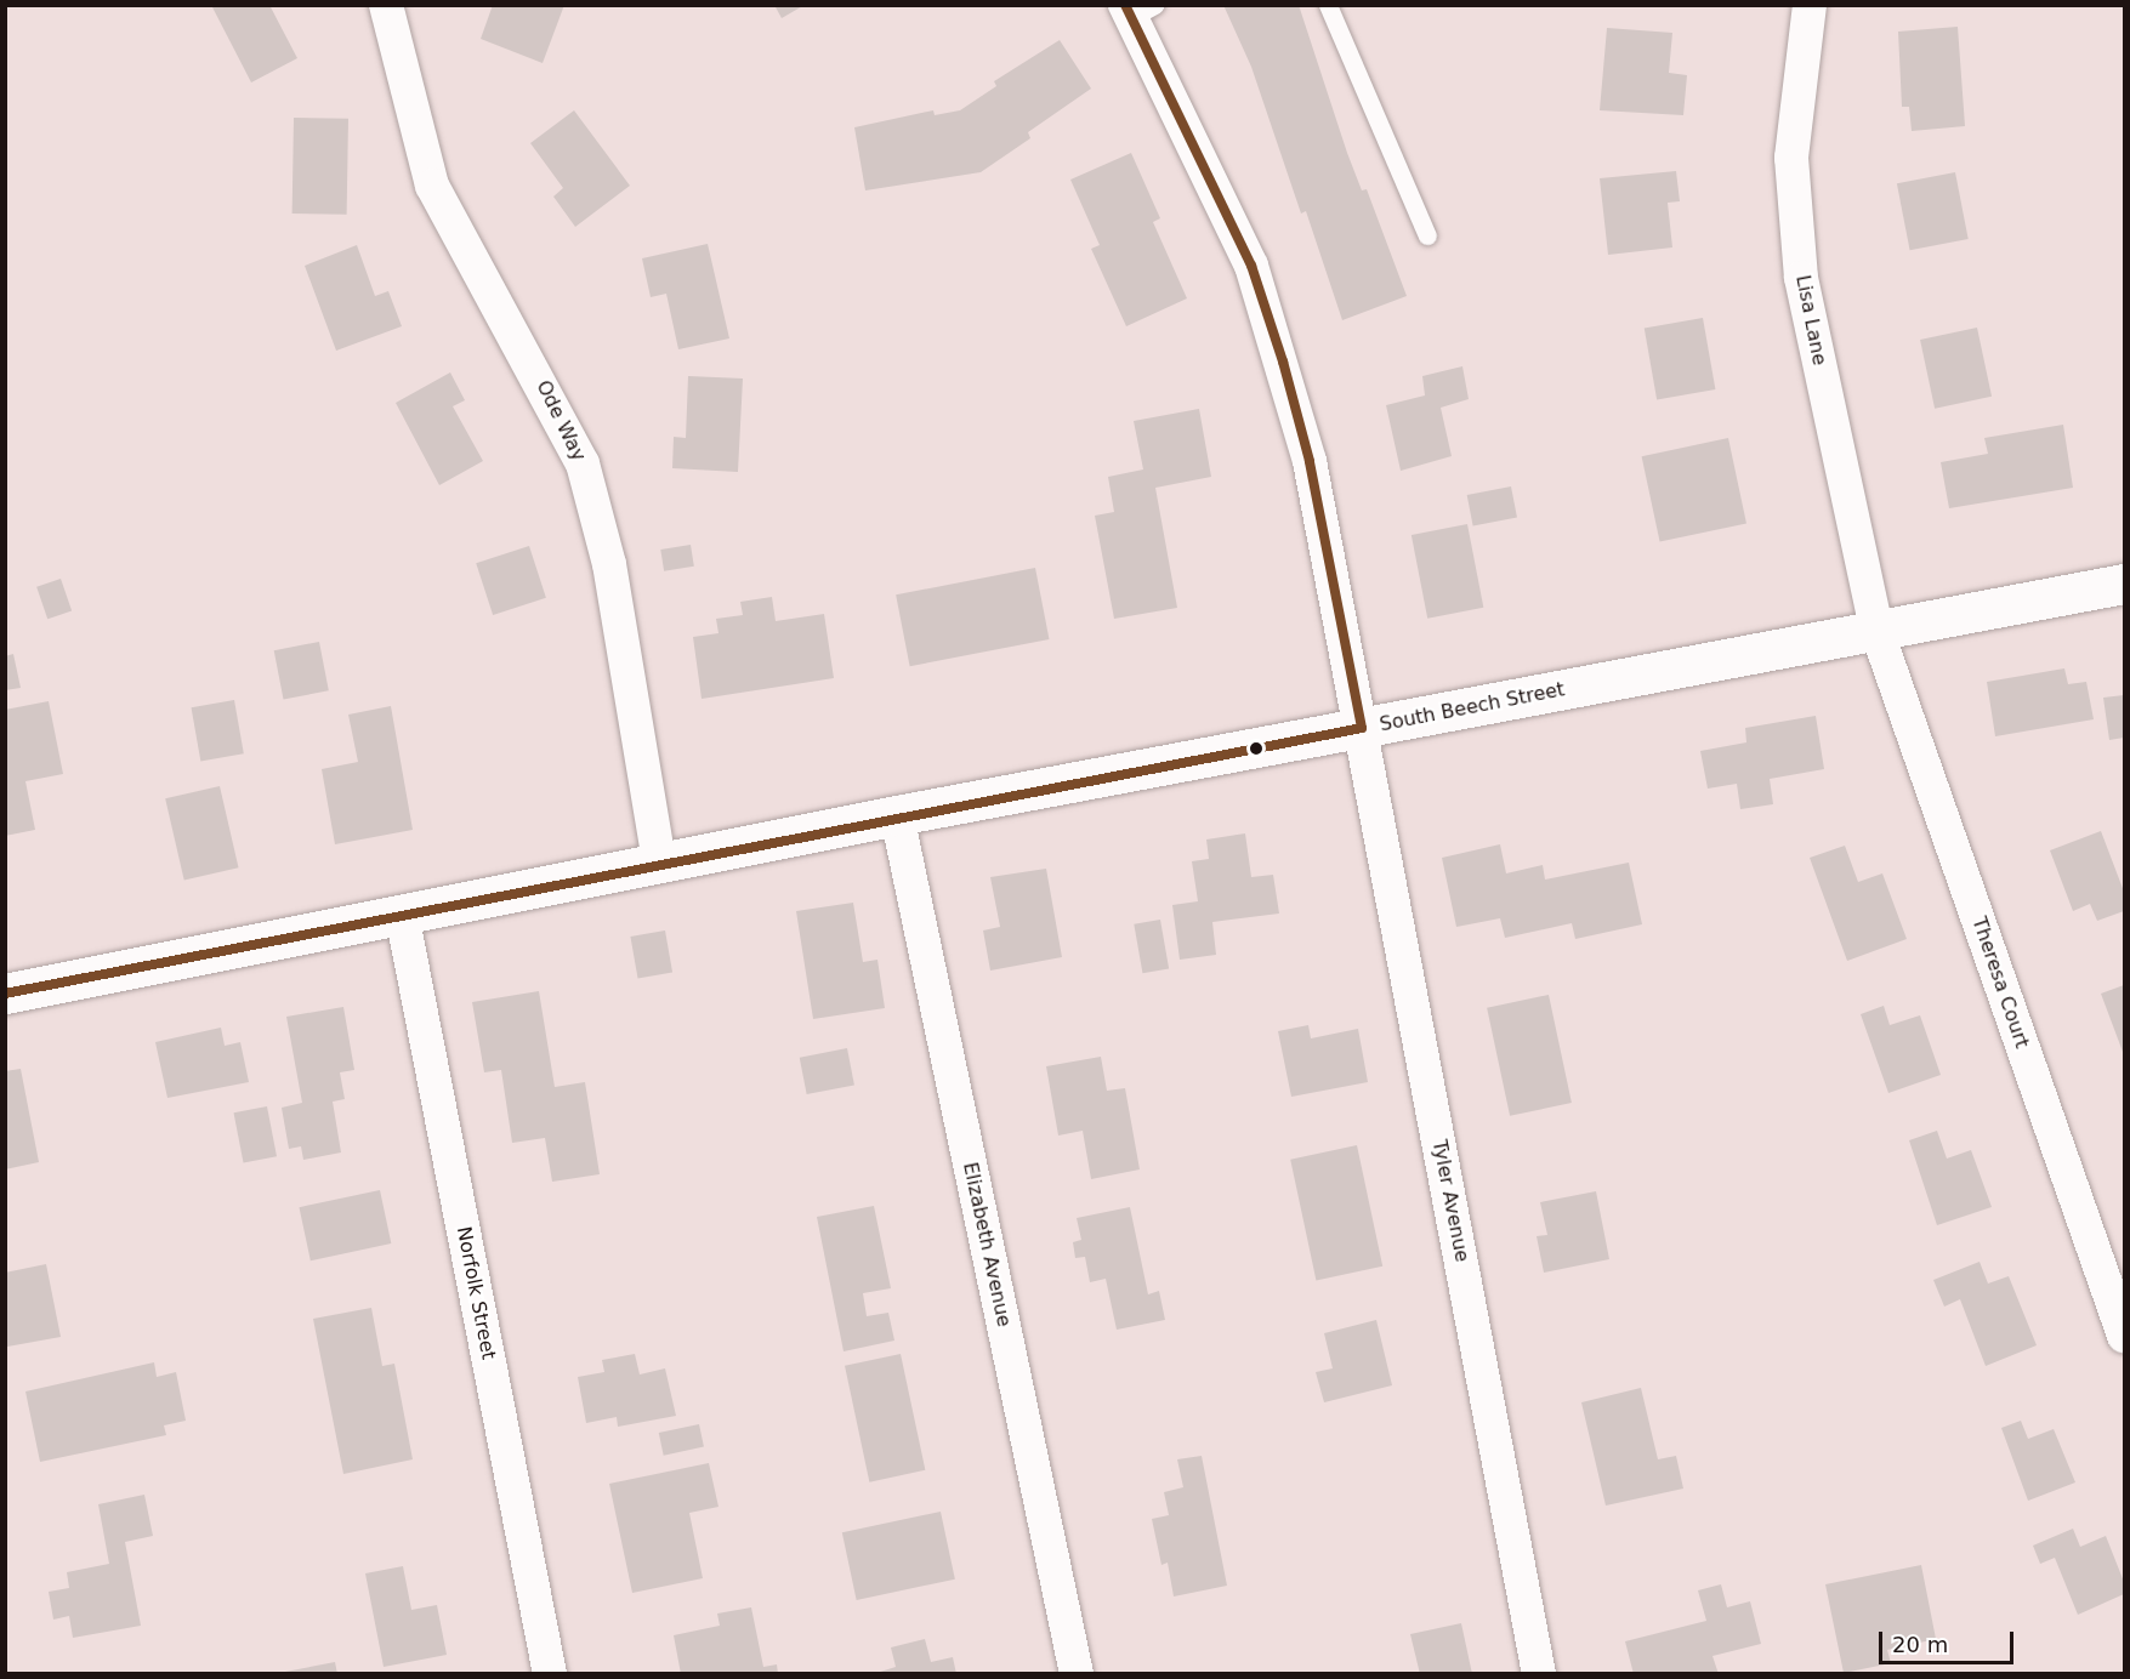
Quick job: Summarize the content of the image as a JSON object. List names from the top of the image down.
{
  "streets": {
    "street": [
      "Lisa Lane",
      "Ode Way",
      "South Beech Street",
      "Theresa Court",
      "Tyler Avenue",
      "Elizabeth Avenue",
      "Norfolk Street"
    ]
  },
  "crossings": [
    ["Lisa Lane", "South Beech Street"],
    ["Lisa Lane", "Theresa Court"],
    ["Ode Way", "South Beech Street"],
    ["South Beech Street", "Theresa Court"],
    ["South Beech Street", "Tyler Avenue"],
    ["South Beech Street", "Elizabeth Avenue"],
    ["South Beech Street", "Norfolk Street"]
  ],
  "scale_bar": "20 m"
}
